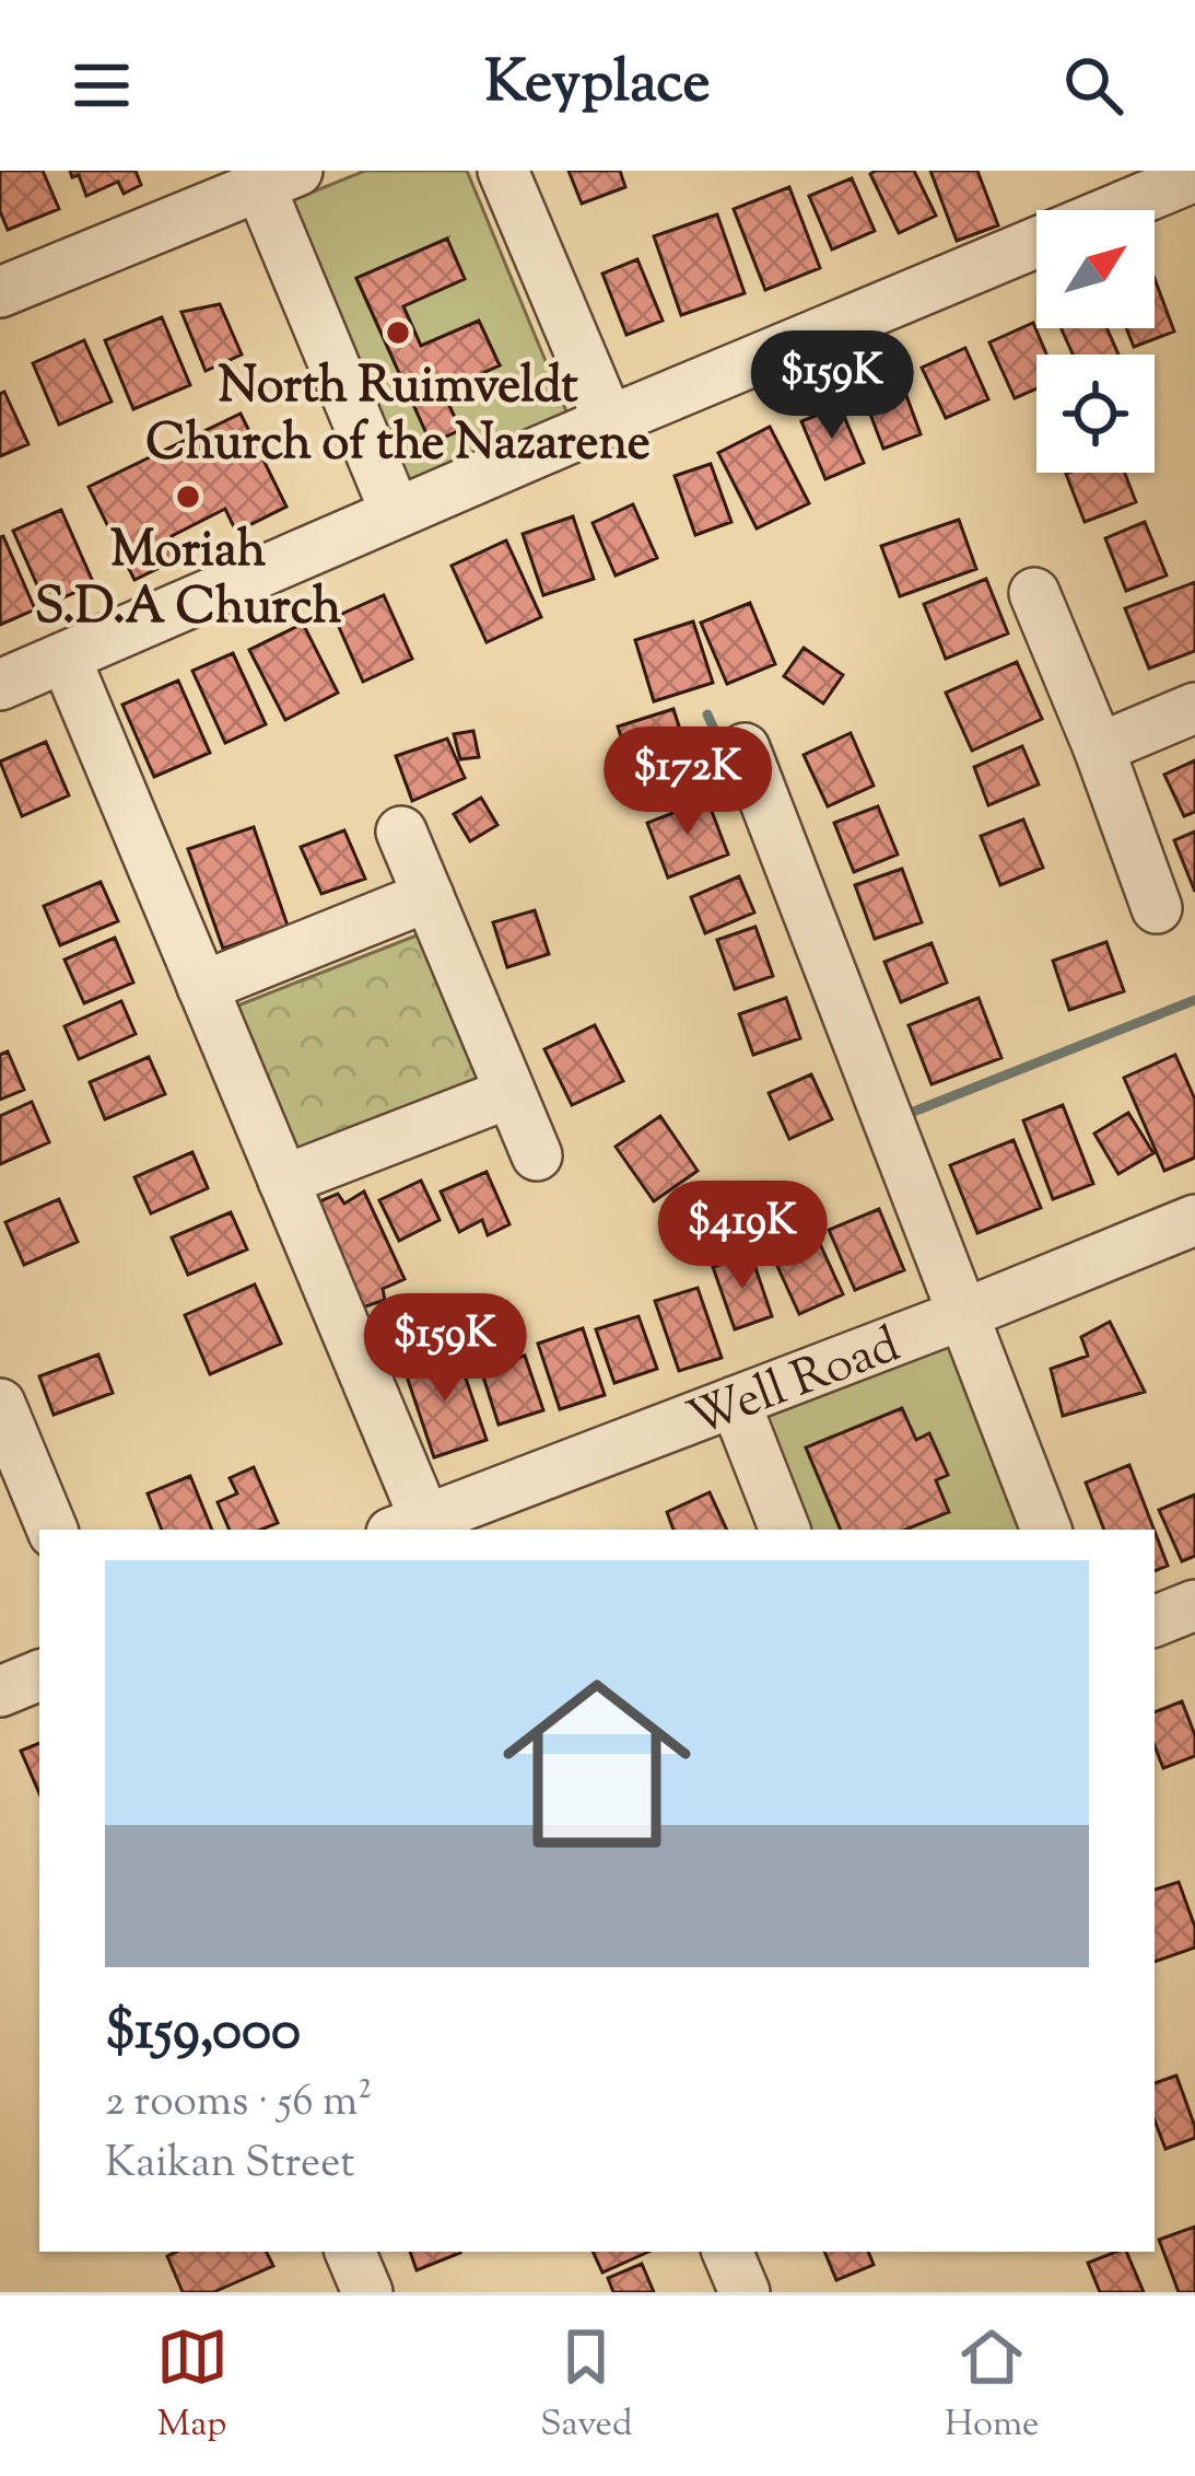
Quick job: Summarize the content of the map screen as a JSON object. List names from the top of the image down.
{
  "streets": {
    "street": ["Well Road"]
  },
  "places": ["North Ruimveldt Church of the Nazarene", "Moriah S.D.A Church"],
  "north": "top right",
  "page": {
    "header": "Keyplace",
    "price": [
      "$159K",
      "$172K",
      "$419K",
      "$159K"
    ],
    "list": [
      {
        "name": "$159,000",
        "note": "2 rooms · 56 m² · Kaikan Street"
      }
    ],
    "tabs": ["Map", "Saved", "Home"]
  }
}
